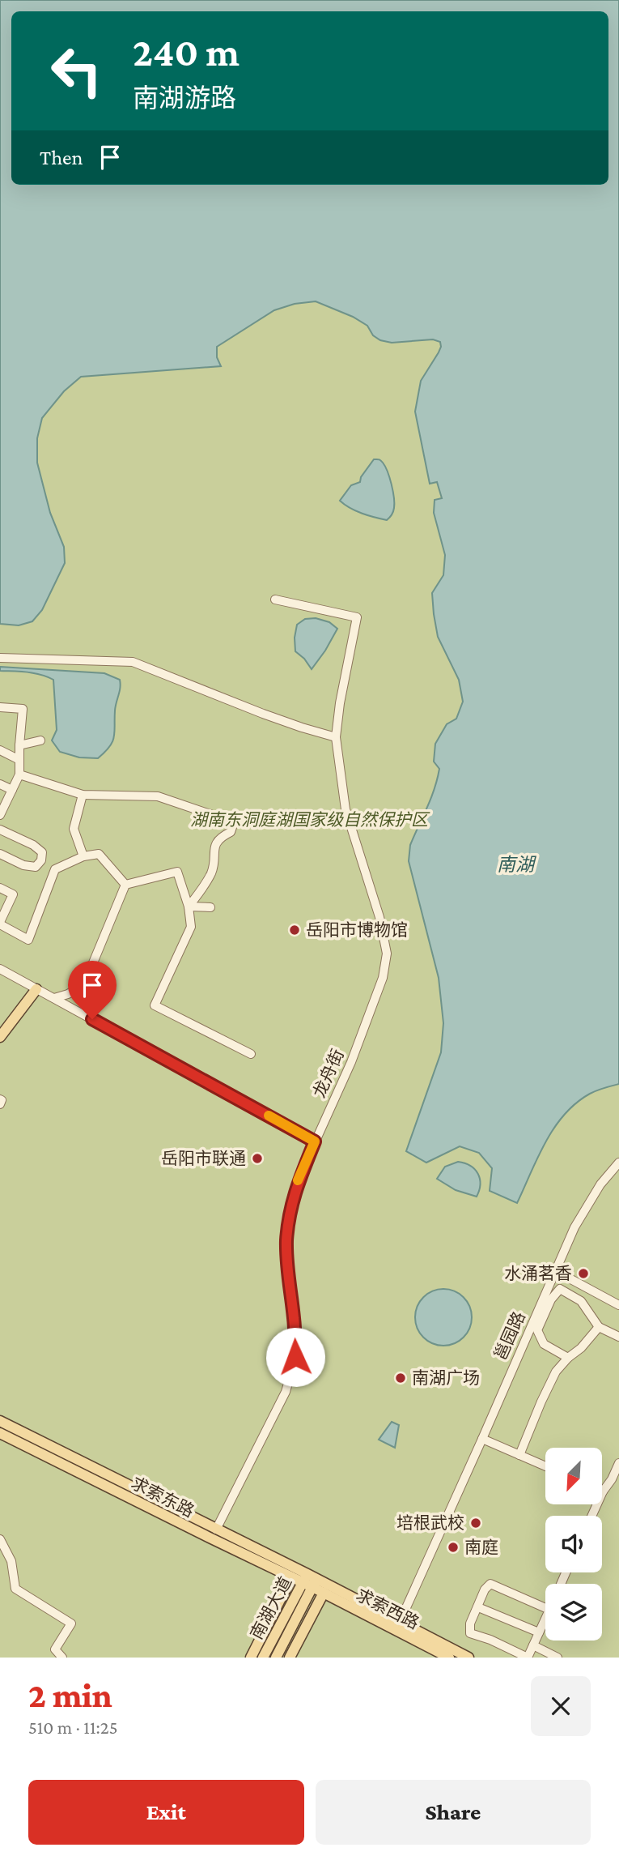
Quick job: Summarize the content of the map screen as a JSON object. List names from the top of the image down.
{
  "streets": {
    "main road": ["求索东路", "南湖大道", "求索西路"],
    "street": ["龙舟街", "邕园路"]
  },
  "crossings": [
    ["龙舟街", "求索东路"],
    ["邕园路", "求索西路"],
    ["求索东路", "南湖大道"],
    ["求索东路", "求索西路"],
    ["南湖大道", "求索西路"]
  ],
  "water": ["南湖"],
  "parks": ["湖南东洞庭湖国家级自然保护区"],
  "places": [
    "岳阳市博物馆",
    "岳阳市联通",
    "水涌茗香",
    "南湖广场",
    "培根武校",
    "南庭"
  ],
  "north": "bottom left",
  "page": {
    "turn": ["240 m", "南湖游路"],
    "then": "Then",
    "heading": ["2 min", "510 m · 11:25"],
    "buttons": ["Exit", "Share"]
  }
}
